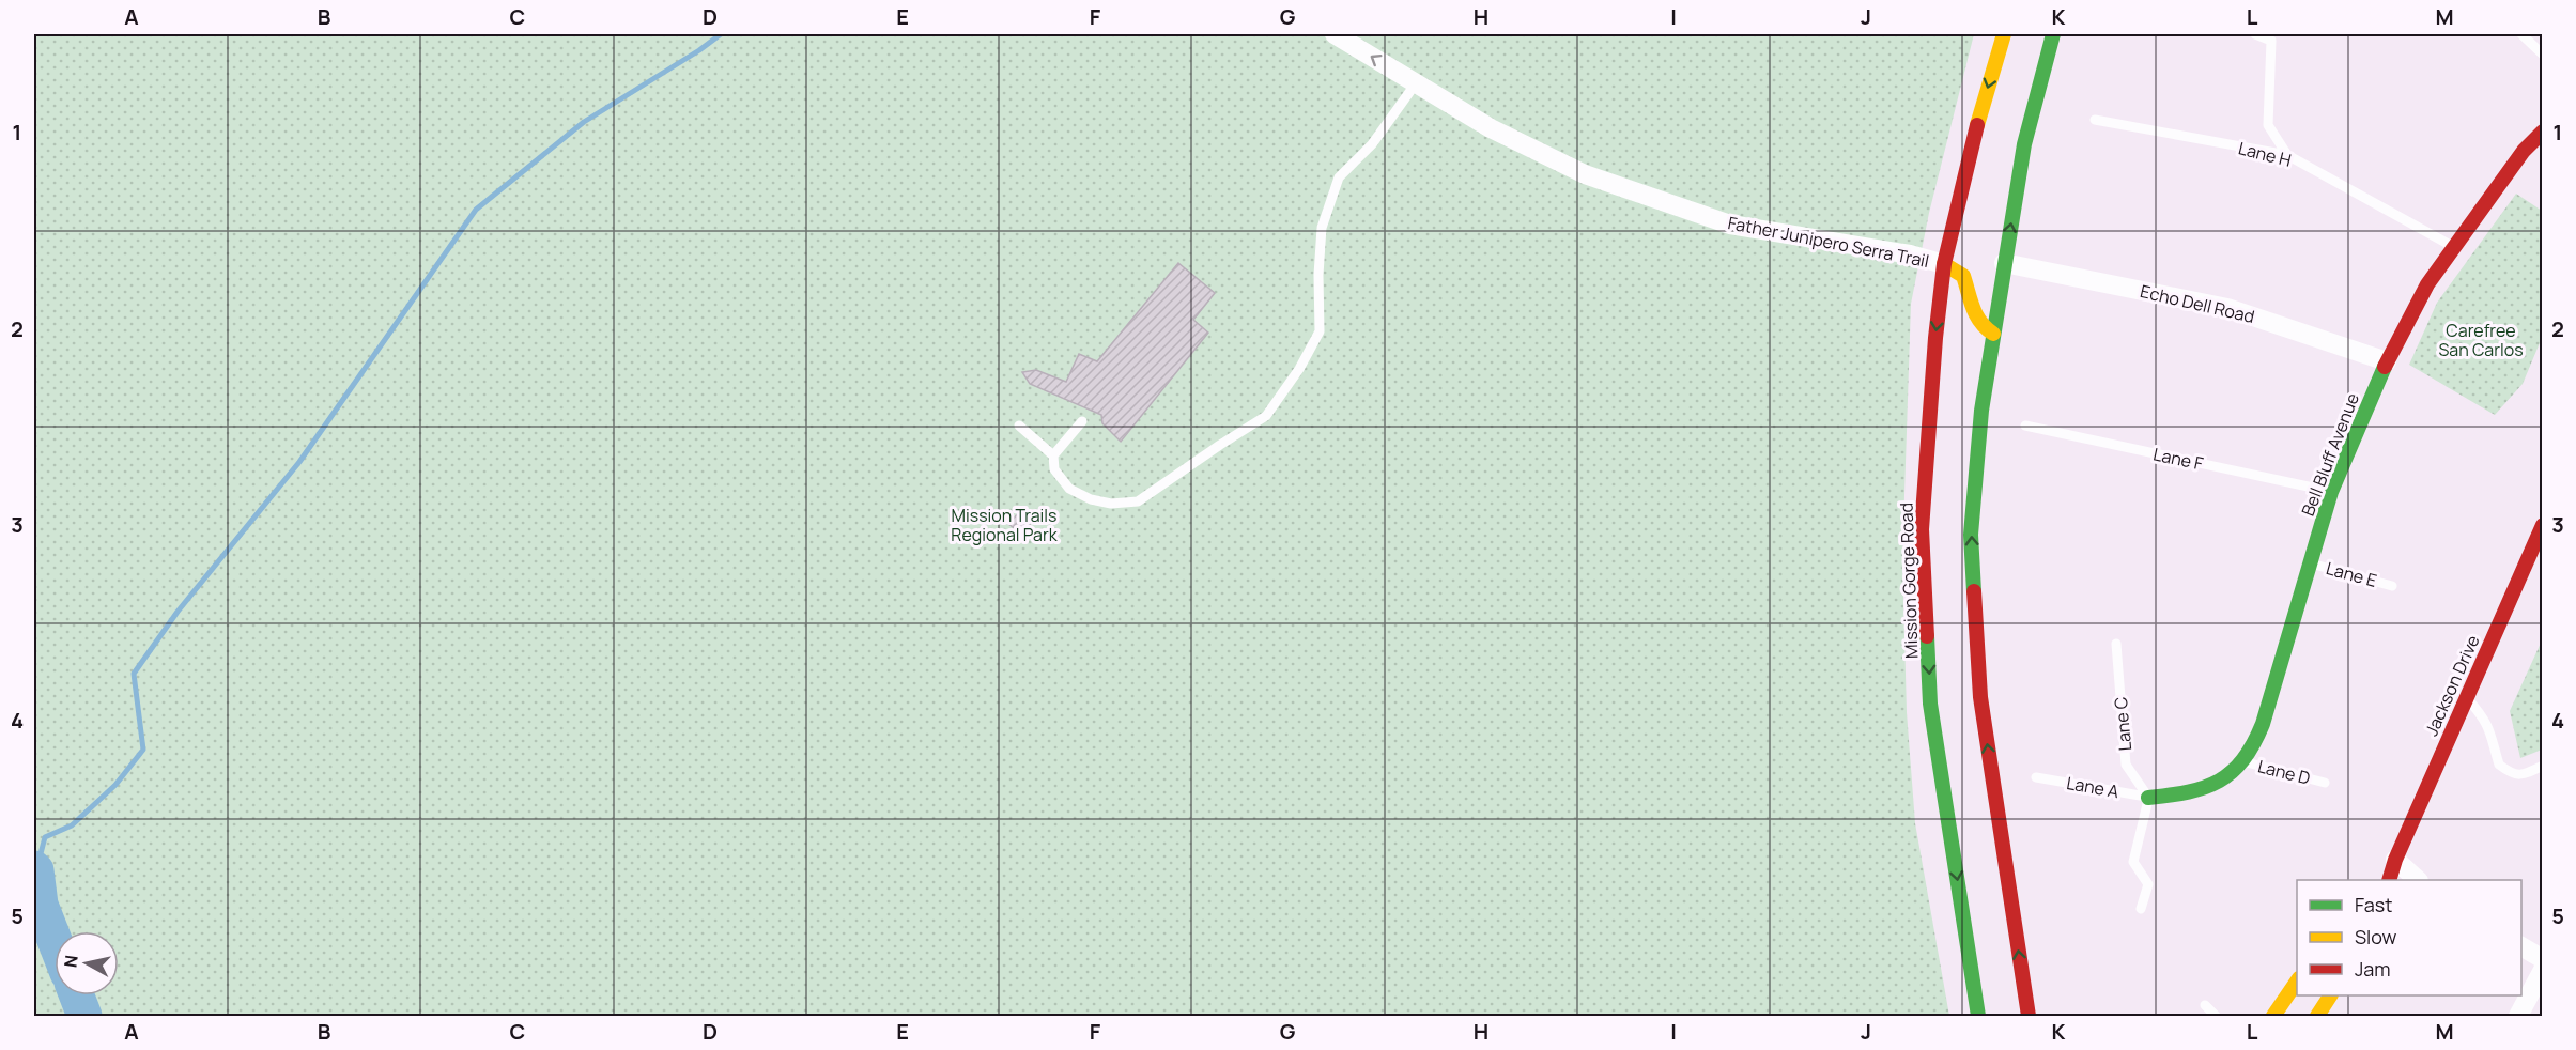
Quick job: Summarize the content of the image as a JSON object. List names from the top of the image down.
{
  "streets": {
    "main road": ["Bell Bluff Avenue", "Mission Gorge Road", "Jackson Drive"],
    "street": ["Father Junipero Serra Trail", "Echo Dell Road"],
    "lane": [
      "Lane H",
      "Lane F",
      "Lane E",
      "Lane C",
      "Lane D",
      "Lane A"
    ]
  },
  "crossings": [
    ["Lane H", "Bell Bluff Avenue"],
    ["Father Junipero Serra Trail", "Mission Gorge Road"],
    ["Echo Dell Road", "Bell Bluff Avenue"],
    ["Bell Bluff Avenue", "Lane F"],
    ["Bell Bluff Avenue", "Lane E"],
    ["Bell Bluff Avenue", "Lane C"],
    ["Bell Bluff Avenue", "Lane D"],
    ["Bell Bluff Avenue", "Lane A"],
    ["Lane C", "Lane A"]
  ],
  "parks": ["Carefree San Carlos", "Mission Trails Regional Park"],
  "legend": ["Fast", "Slow", "Jam"],
  "north": "left",
  "grid": {
    "columns": [
      "A",
      "B",
      "C",
      "D",
      "E",
      "F",
      "G",
      "H",
      "I",
      "J",
      "K",
      "L",
      "M"
    ],
    "rows": [
      "1",
      "2",
      "3",
      "4",
      "5"
    ]
  }
}
